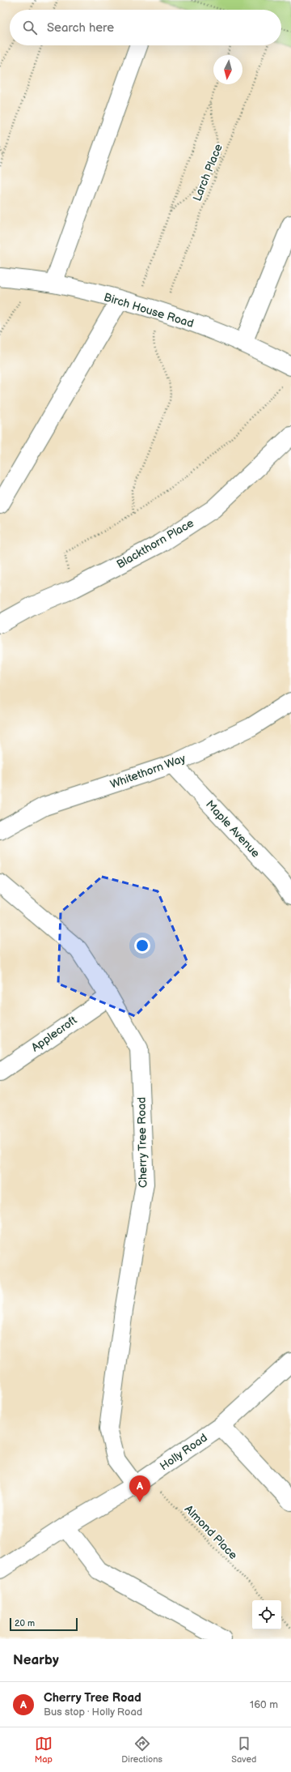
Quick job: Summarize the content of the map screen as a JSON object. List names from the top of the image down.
{
  "streets": {
    "street": [
      "Birch House Road",
      "Blackthorn Place",
      "Whitethorn Way",
      "Maple Avenue",
      "Applecroft",
      "Cherry Tree Road",
      "Holly Road"
    ],
    "path": ["Larch Place", "Almond Place"]
  },
  "crossings": [
    ["Larch Place", "Birch House Road"],
    ["Whitethorn Way", "Maple Avenue"],
    ["Applecroft", "Cherry Tree Road"],
    ["Cherry Tree Road", "Holly Road"],
    ["Cherry Tree Road", "Almond Place"],
    ["Holly Road", "Almond Place"]
  ],
  "scale_bar": "20 m",
  "north": "bottom",
  "page": {
    "search": "Search here",
    "pins": "A",
    "scale": "20 m",
    "heading": "Nearby",
    "list": [
      {
        "mark": "A",
        "name": "Cherry Tree Road",
        "note": "Bus stop · Holly Road",
        "value": "160 m"
      }
    ],
    "nav": ["Map", "Directions", "Saved"]
  }
}
